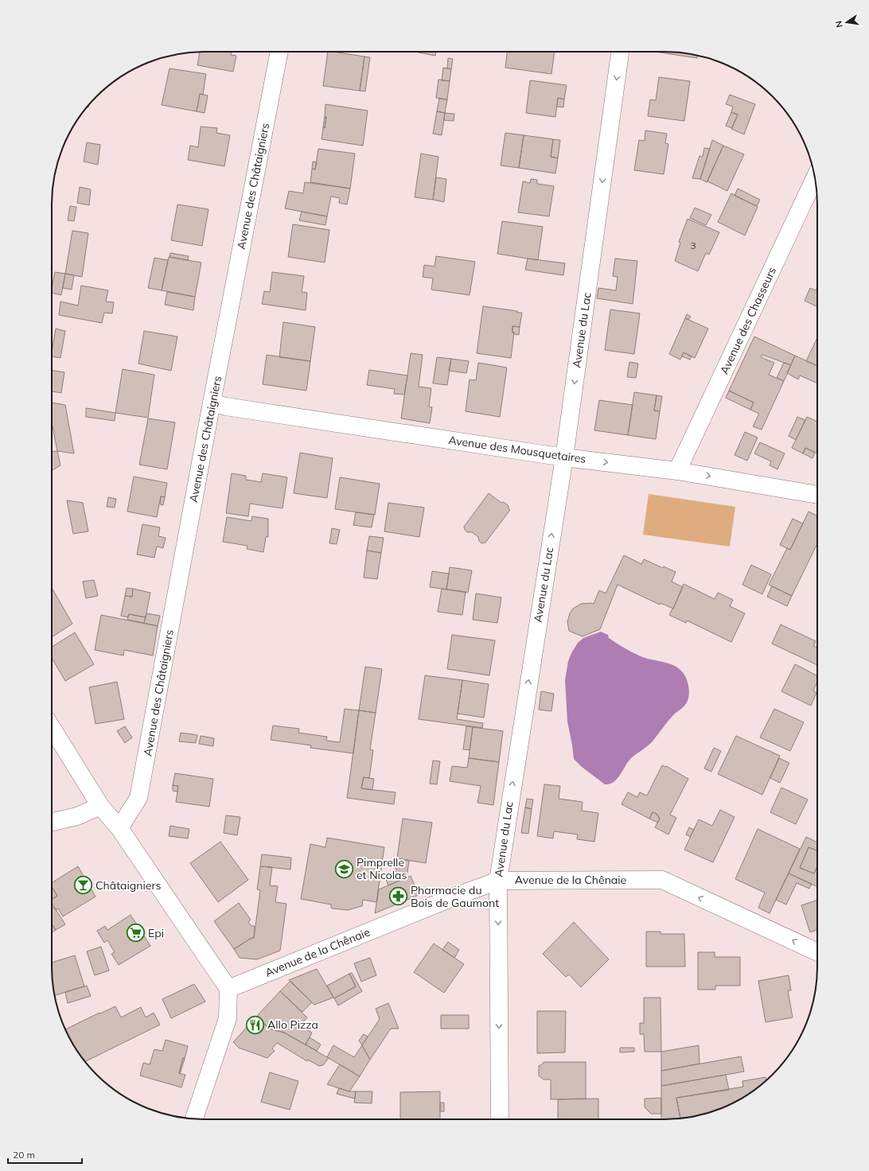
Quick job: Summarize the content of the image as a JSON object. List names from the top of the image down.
{
  "streets": {
    "street": [
      "Avenue des Châtaigniers",
      "Avenue des Chasseurs",
      "Avenue du Lac",
      "Avenue des Mousquetaires",
      "Avenue de la Chênaie"
    ]
  },
  "crossings": [
    ["Avenue des Châtaigniers", "Avenue des Mousquetaires"],
    ["Avenue des Chasseurs", "Avenue des Mousquetaires"],
    ["Avenue du Lac", "Avenue des Mousquetaires"],
    ["Avenue du Lac", "Avenue de la Chênaie"]
  ],
  "one_way": ["Avenue des Mousquetaires", "Avenue de la Chênaie"],
  "places": {
    "school or university": ["Pimprelle et Nicolas"],
    "bar": ["Châtaigniers"],
    "pharmacy": ["Pharmacie du Bois de Gaumont"],
    "supermarket": ["Epi"],
    "restaurant": ["Allo Pizza"]
  },
  "house_numbers": ["3"],
  "scale_bar": "20 m",
  "north": "left"
}
